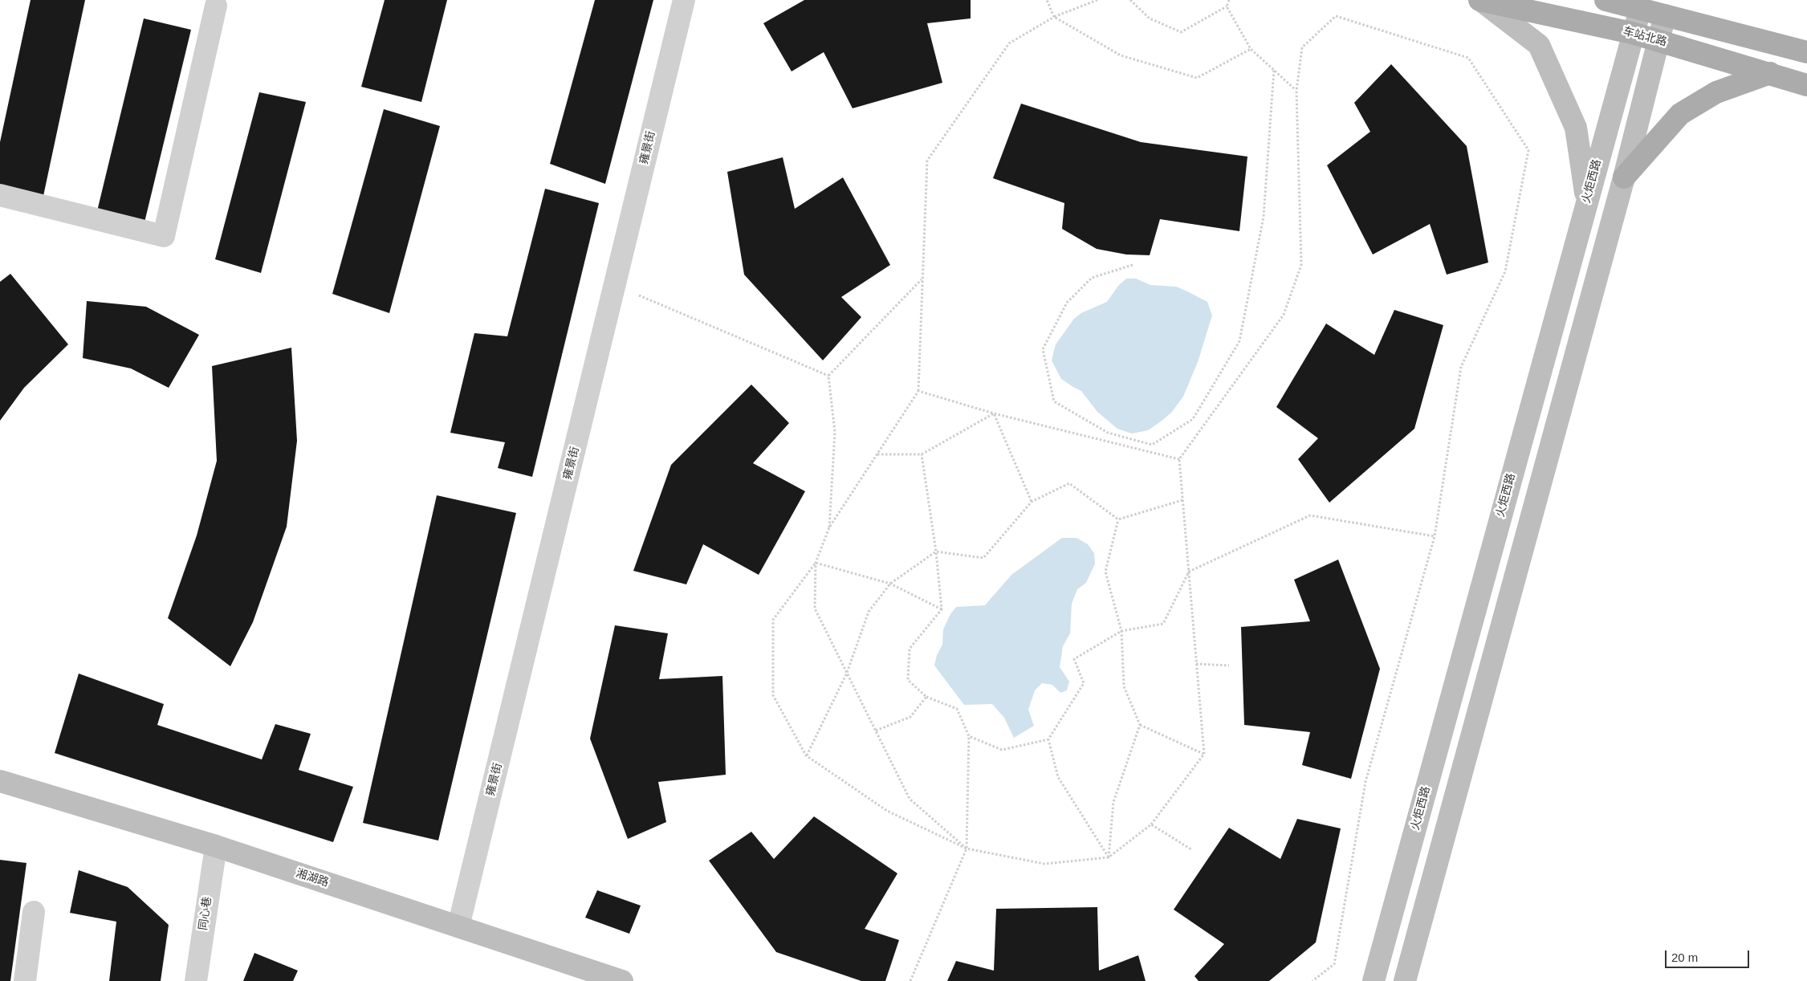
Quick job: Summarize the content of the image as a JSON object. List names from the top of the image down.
{
  "streets": {
    "main road": ["车站北路"],
    "street": [
      "雍景街",
      "火炬西路",
      "湘湖路",
      "同心巷"
    ]
  },
  "crossings": [
    ["车站北路", "火炬西路"],
    ["雍景街", "湘湖路"],
    ["湘湖路", "同心巷"]
  ],
  "scale_bar": "20 m"
}
